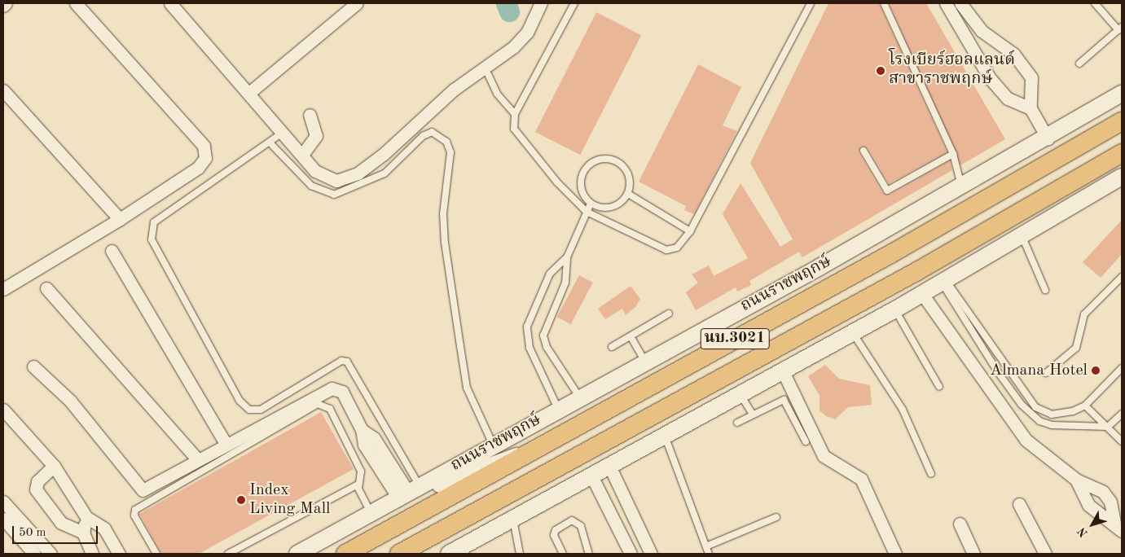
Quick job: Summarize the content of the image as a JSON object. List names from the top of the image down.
{
  "streets": {
    "main road": ["ถนนราชพฤกษ์", "นบ.3021"]
  },
  "places": ["โรงเบียร์ฮอลแลนด์ สาขาราชพฤกษ์", "Almana Hotel", "Index Living Mall"],
  "scale_bar": "50 m",
  "north": "bottom left"
}
